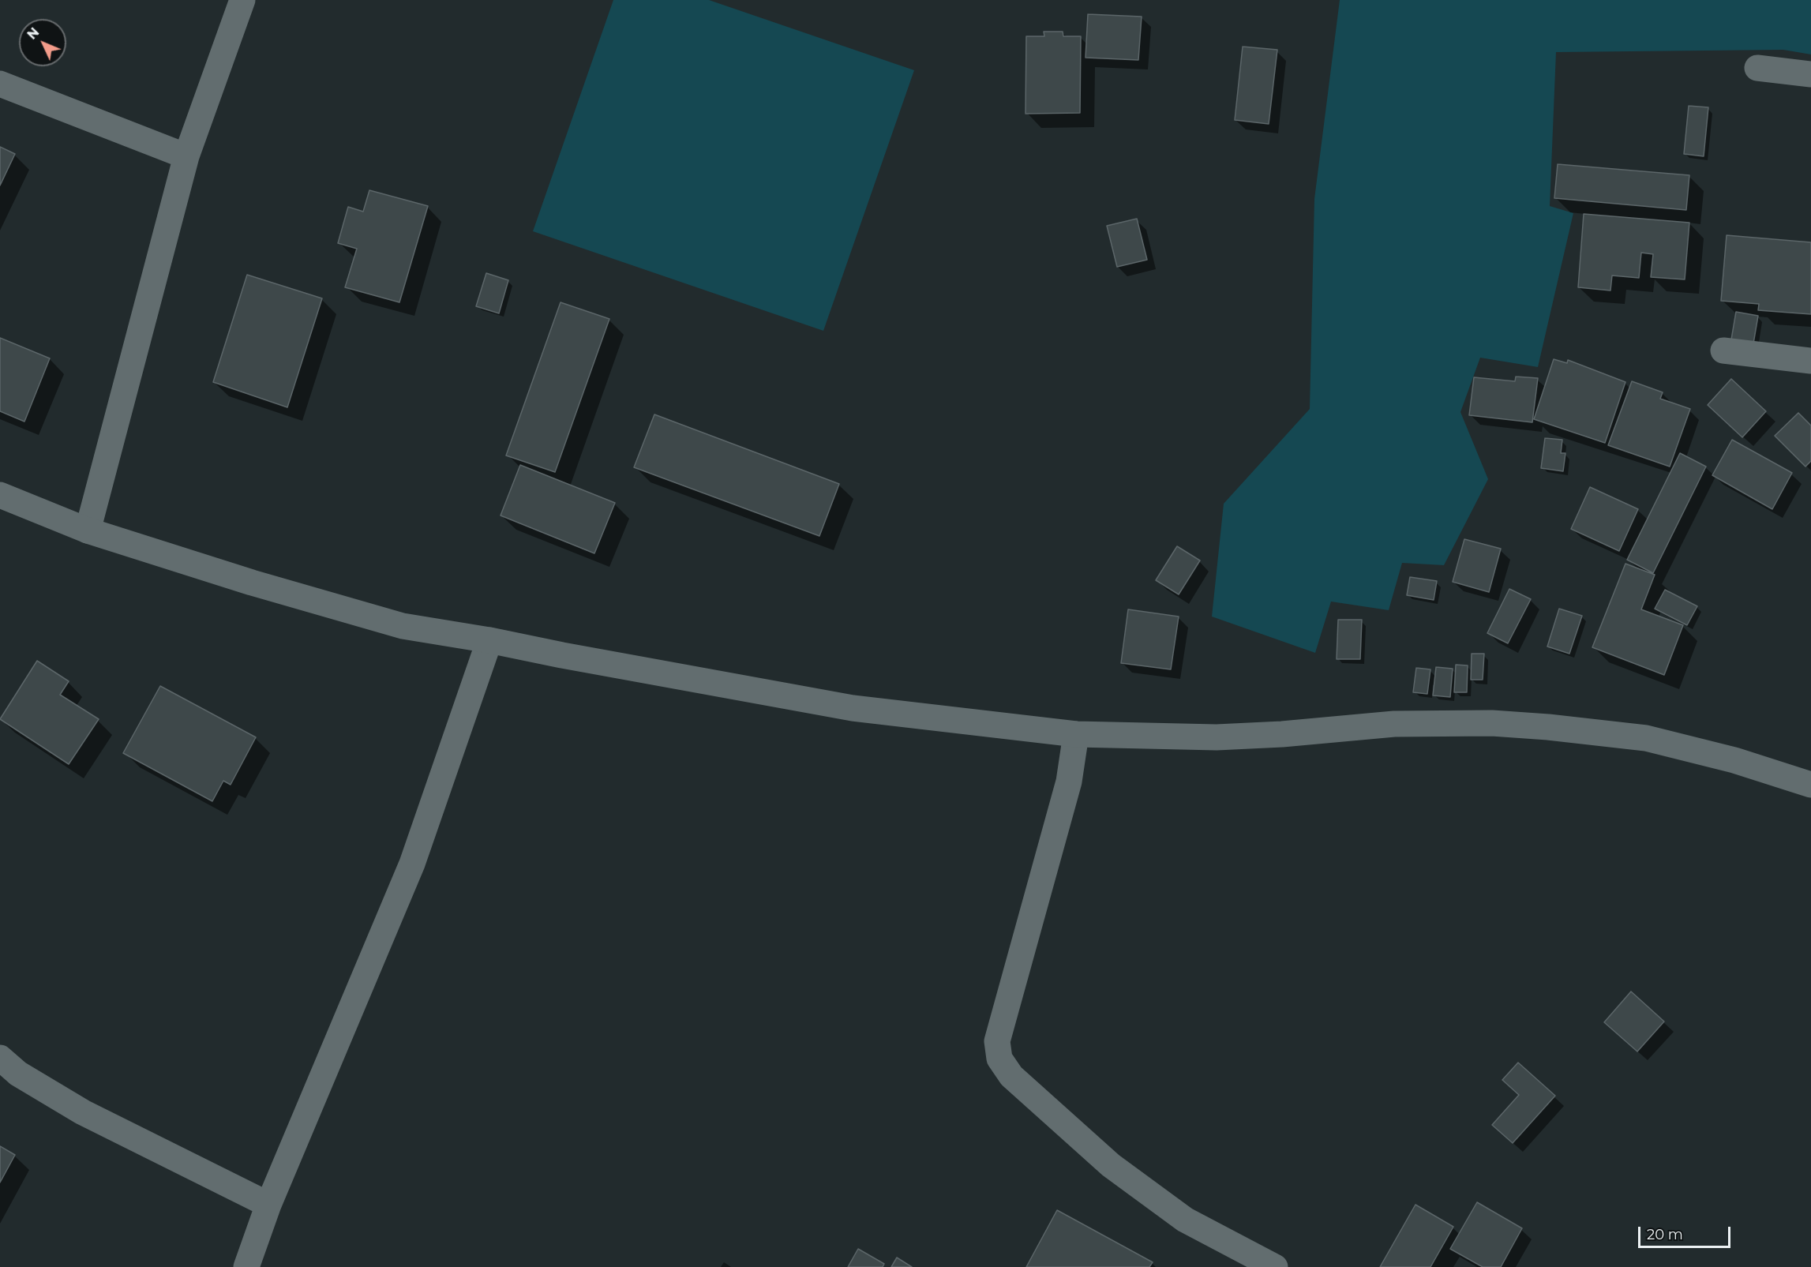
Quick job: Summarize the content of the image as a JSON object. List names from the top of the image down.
{
  "scale_bar": "20 m",
  "north": "top left"
}
